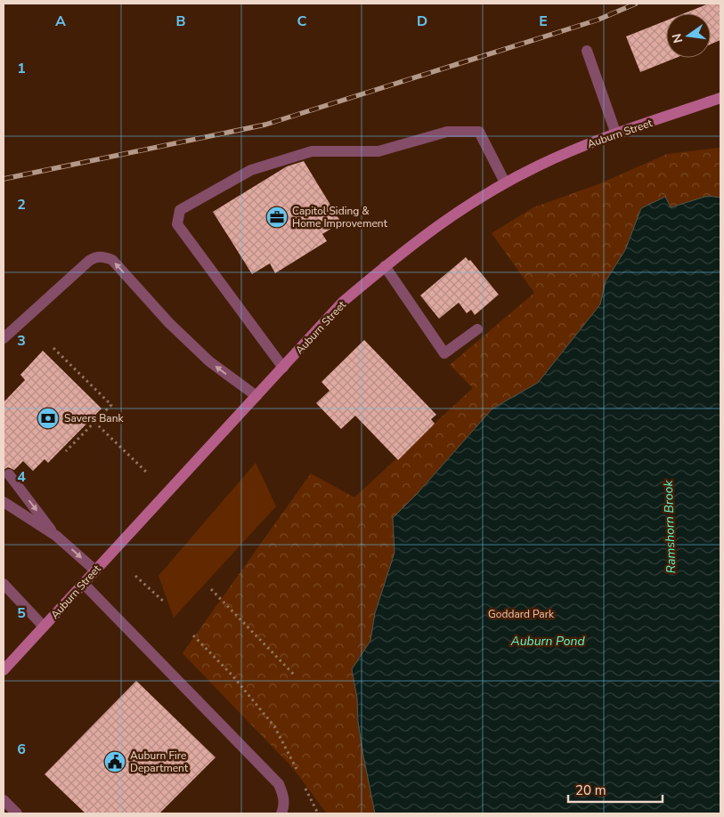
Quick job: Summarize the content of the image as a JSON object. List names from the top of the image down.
{
  "streets": {
    "street": ["Auburn Street"]
  },
  "water": ["Ramshorn Brook", "Auburn Pond"],
  "parks": ["Goddard Park"],
  "places": {
    "office": ["Capitol Siding & Home Improvement"],
    "bank": ["Savers Bank"],
    "public building": ["Auburn Fire Department"]
  },
  "scale_bar": "20 m",
  "north": "left",
  "grid": {
    "columns": [
      "A",
      "B",
      "C",
      "D",
      "E"
    ],
    "rows": [
      "1",
      "2",
      "3",
      "4",
      "5",
      "6"
    ]
  }
}
